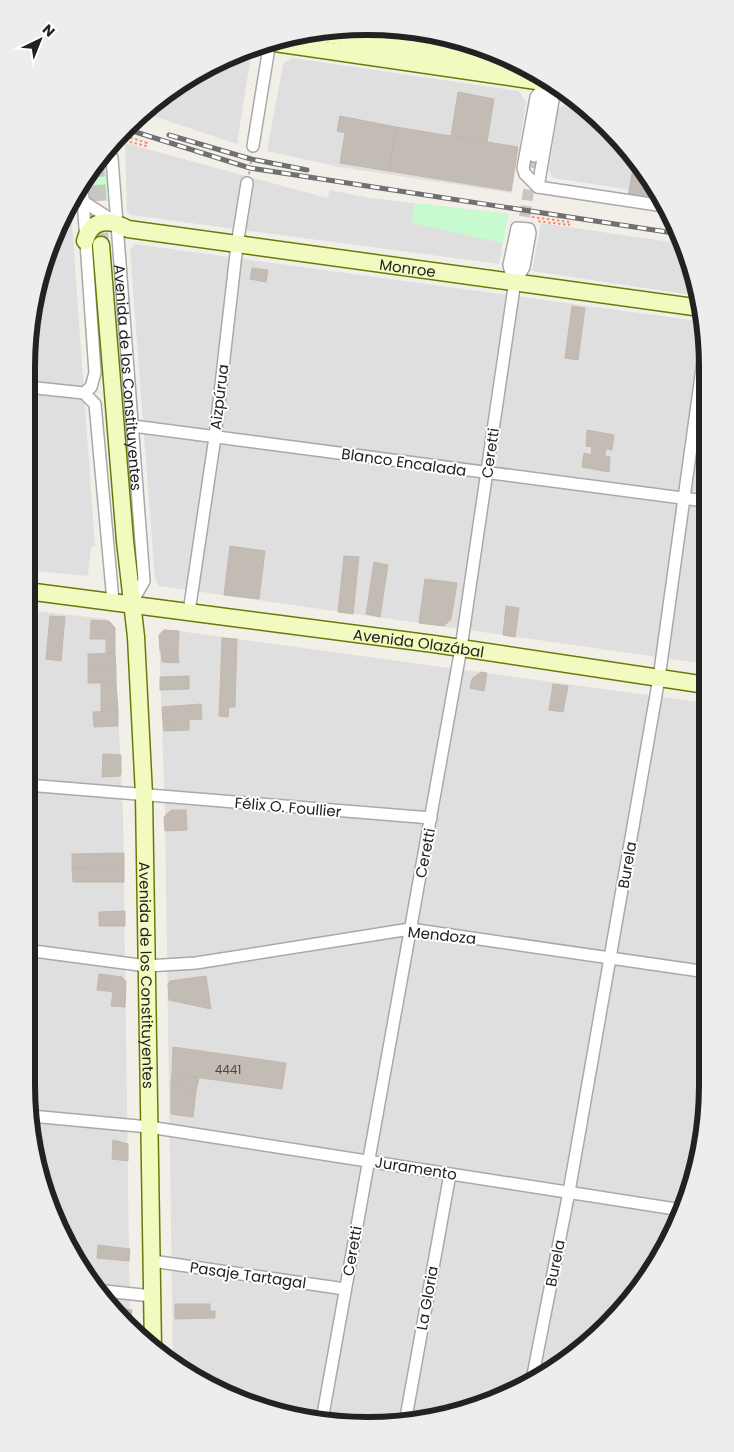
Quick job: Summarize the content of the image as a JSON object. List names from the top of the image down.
{
  "streets": {
    "main road": ["Monroe", "Avenida de los Constituyentes", "Avenida Olazábal"],
    "street": [
      "Aizpúrua",
      "Ceretti",
      "Blanco Encalada",
      "Félix O. Foullier",
      "Burela",
      "Mendoza",
      "Juramento",
      "Pasaje Tartagal",
      "La Gloria"
    ]
  },
  "crossings": [
    ["Monroe", "Avenida de los Constituyentes"],
    ["Monroe", "Aizpúrua"],
    ["Monroe", "Ceretti"],
    ["Avenida de los Constituyentes", "Blanco Encalada"],
    ["Avenida de los Constituyentes", "Avenida Olazábal"],
    ["Avenida de los Constituyentes", "Félix O. Foullier"],
    ["Avenida de los Constituyentes", "Mendoza"],
    ["Avenida de los Constituyentes", "Juramento"],
    ["Avenida de los Constituyentes", "Pasaje Tartagal"],
    ["Aizpúrua", "Blanco Encalada"],
    ["Aizpúrua", "Avenida Olazábal"],
    ["Ceretti", "Blanco Encalada"],
    ["Ceretti", "Avenida Olazábal"],
    ["Ceretti", "Félix O. Foullier"],
    ["Ceretti", "Mendoza"],
    ["Ceretti", "Juramento"],
    ["Ceretti", "Pasaje Tartagal"],
    ["Blanco Encalada", "Burela"],
    ["Avenida Olazábal", "Burela"],
    ["Burela", "Mendoza"],
    ["Burela", "Juramento"],
    ["Juramento", "La Gloria"]
  ],
  "house_numbers": ["4441"],
  "north": "top right"
}
